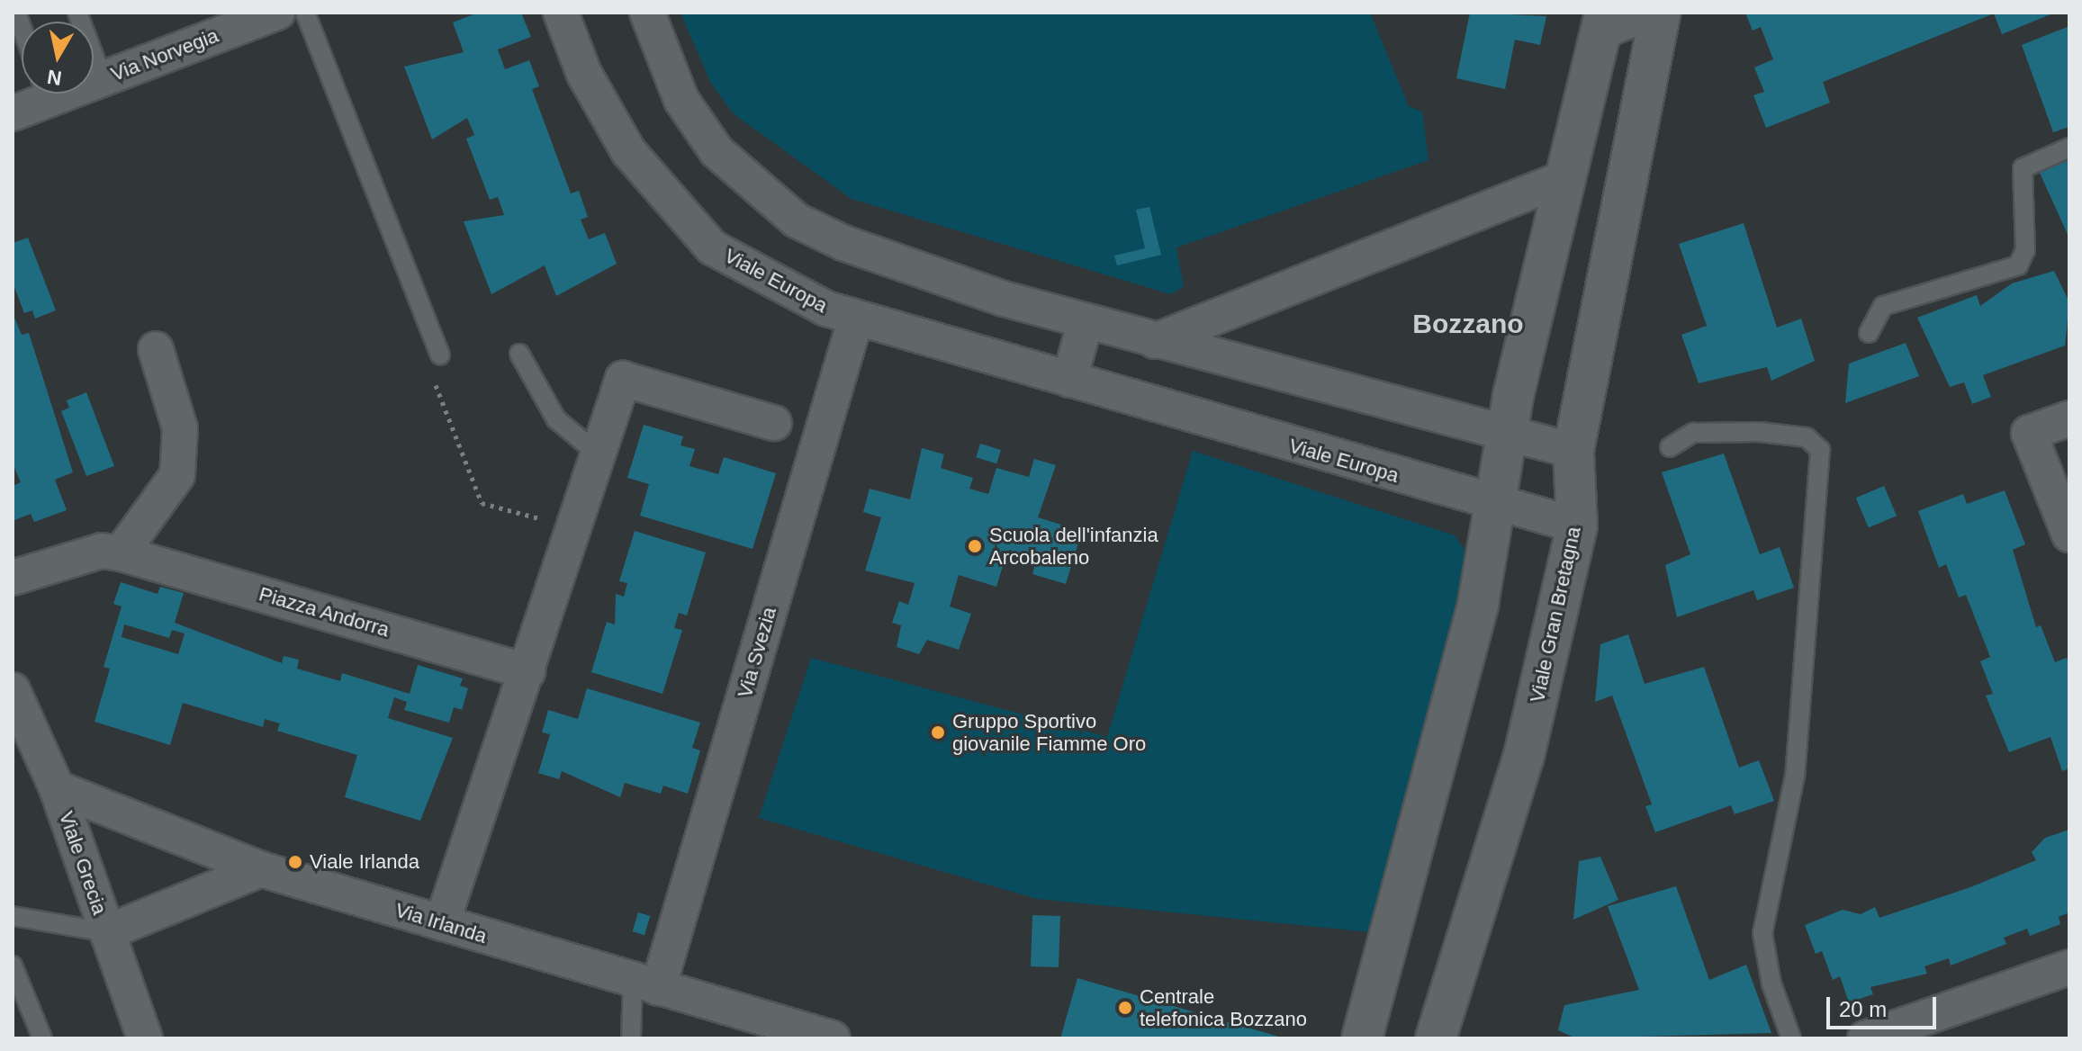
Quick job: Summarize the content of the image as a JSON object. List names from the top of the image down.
{
  "streets": {
    "street": [
      "Via Norvegia",
      "Viale Europa",
      "Piazza Andorra",
      "Viale Gran Bretagna",
      "Via Svezia",
      "Viale Grecia",
      "Via Irlanda"
    ]
  },
  "crossings": [
    ["Viale Europa", "Viale Gran Bretagna"],
    ["Viale Europa", "Via Svezia"],
    ["Via Svezia", "Via Irlanda"],
    ["Viale Grecia", "Via Irlanda"]
  ],
  "districts": ["Bozzano"],
  "places": [
    "Scuola dell'infanzia Arcobaleno",
    "Gruppo Sportivo giovanile Fiamme Oro",
    "Viale Irlanda",
    "Centrale telefonica Bozzano"
  ],
  "scale_bar": "20 m",
  "north": "bottom"
}
